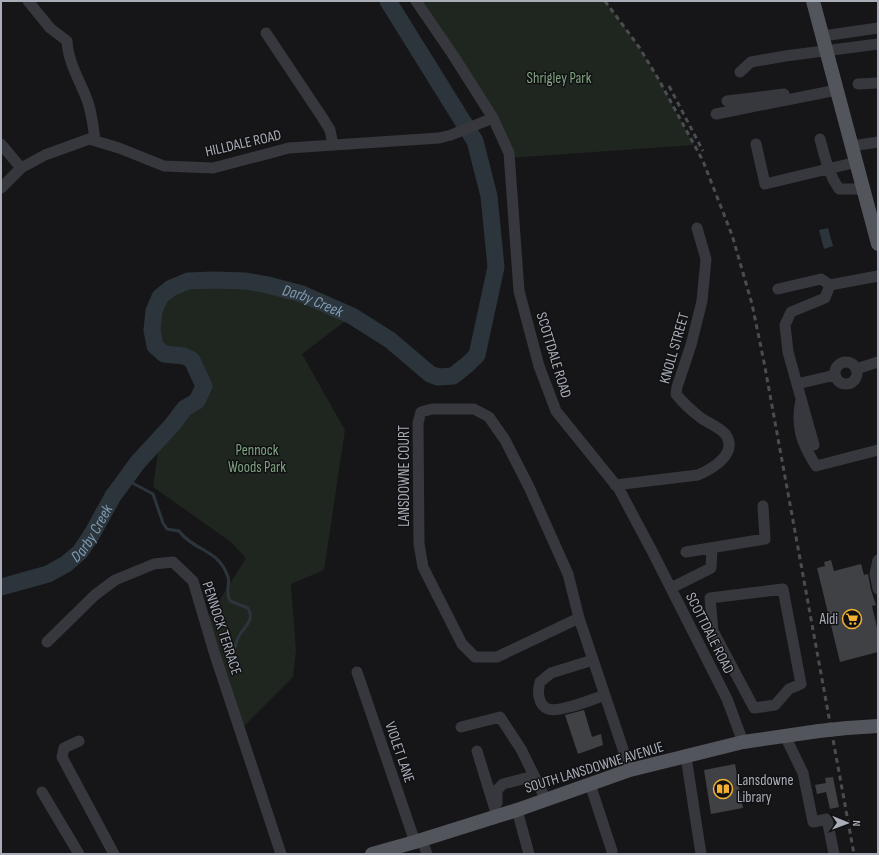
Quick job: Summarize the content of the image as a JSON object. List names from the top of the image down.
{
  "streets": {
    "main road": ["SOUTH LANSDOWNE AVENUE"],
    "street": [
      "HILLDALE ROAD",
      "KNOLL STREET",
      "SCOTTDALE ROAD",
      "LANSDOWNE COURT",
      "PENNOCK TERRACE",
      "VIOLET LANE"
    ]
  },
  "crossings": [
    ["HILLDALE ROAD", "SCOTTDALE ROAD"],
    ["KNOLL STREET", "SCOTTDALE ROAD"],
    ["SCOTTDALE ROAD", "SOUTH LANSDOWNE AVENUE"],
    ["LANSDOWNE COURT", "SOUTH LANSDOWNE AVENUE"],
    ["VIOLET LANE", "SOUTH LANSDOWNE AVENUE"]
  ],
  "water": ["Darby Creek"],
  "parks": ["Shrigley Park", "Pennock Woods Park"],
  "places": {
    "supermarket": ["Aldi"],
    "library": ["Lansdowne Library"]
  },
  "north": "right"
}
